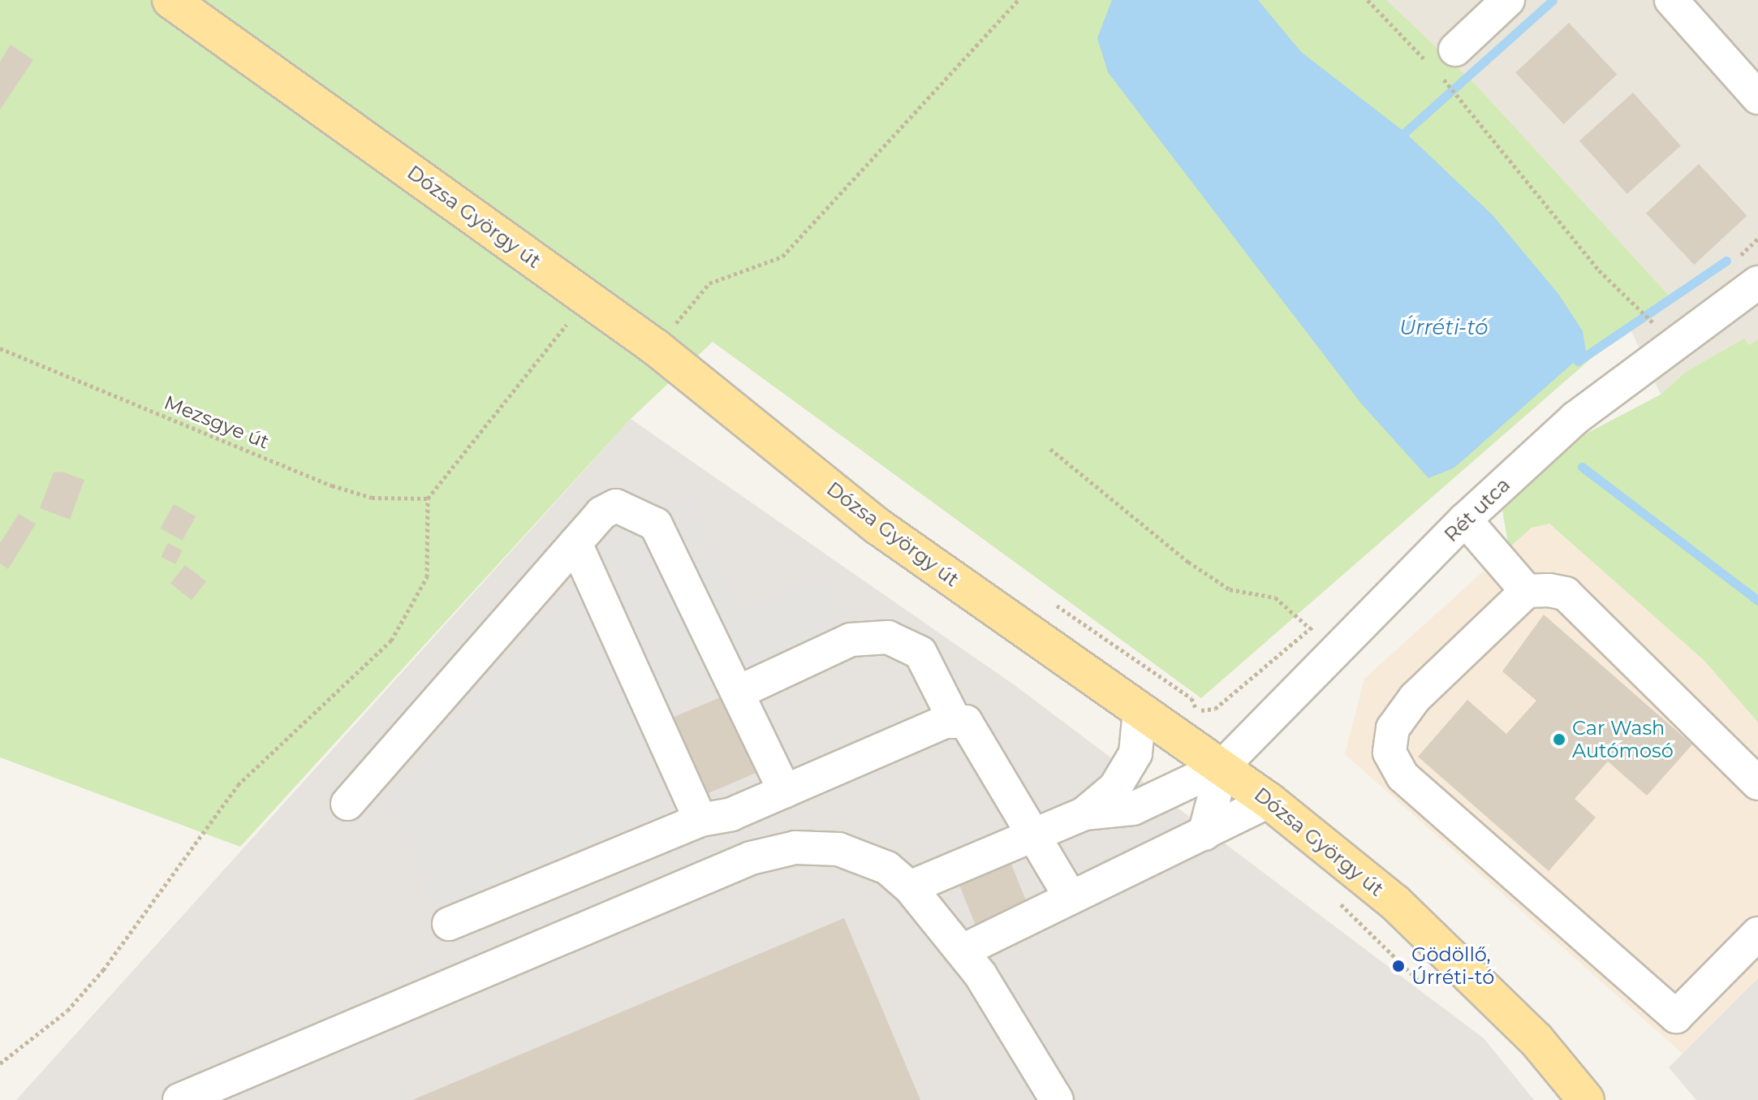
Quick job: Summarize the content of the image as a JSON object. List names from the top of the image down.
{
  "streets": {
    "main road": ["Dózsa György út"],
    "street": ["Rét utca"],
    "path": ["Mezsgye út"]
  },
  "crossings": [
    ["Dózsa György út", "Rét utca"]
  ],
  "water": ["Úrréti-tó"],
  "places": ["Car Wash Autómosó", "Gödöllő, Úrréti-tó"]
}
